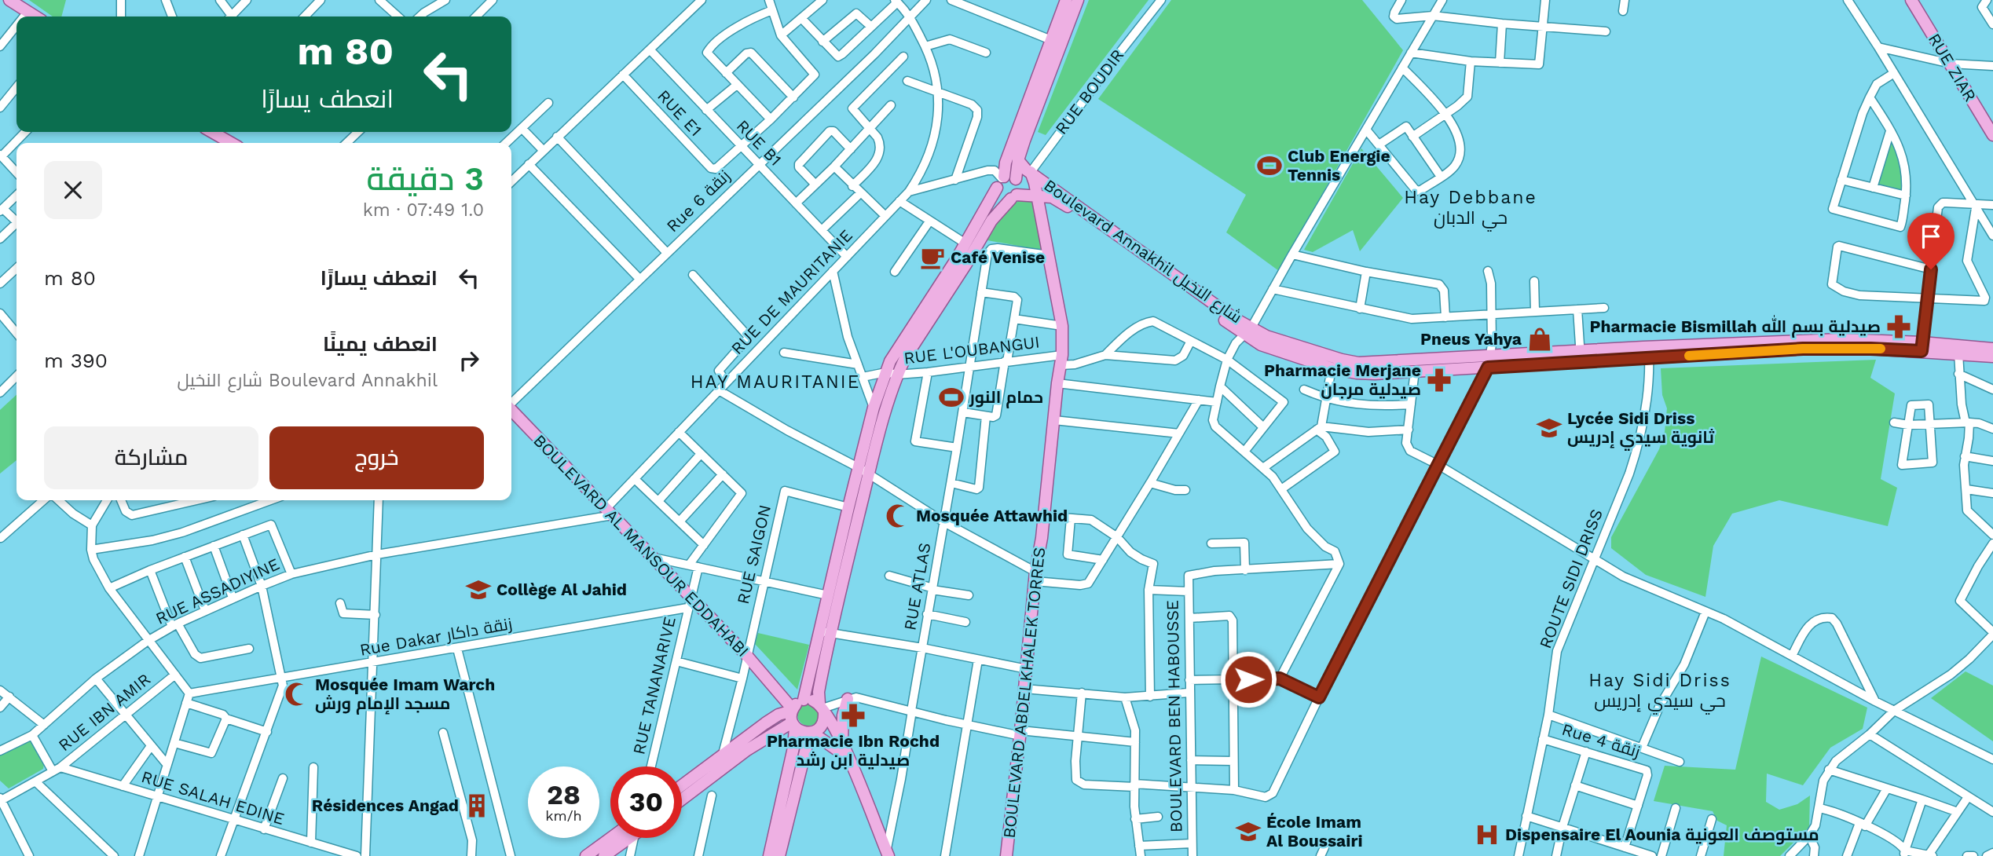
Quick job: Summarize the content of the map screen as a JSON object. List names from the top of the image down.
{
  "streets": {
    "main road": [
      "RUE ZIAR",
      "RUE BOUDIR",
      "Boulevard Annakhil شارع النخيل",
      "BOULEVARD AL MANSOUR EDDAHABI",
      "BOULEVARD ABDELKHALEK TORRES"
    ],
    "street": [
      "RUE E1",
      "RUE B1",
      "Rue 6 زنقة",
      "RUE DE MAURITANIE",
      "RUE L'OUBANGUI",
      "RUE SAIGON",
      "ROUTE SIDI DRISS",
      "RUE ATLAS",
      "RUE ASSADIYINE",
      "Rue Dakar زنقة داكار",
      "RUE TANANARIVE",
      "RUE IBN AMIR",
      "BOULEVARD BEN HABOUSSE",
      "Rue 4 زنقة",
      "RUE SALAH EDINE"
    ]
  },
  "crossings": [
    ["RUE BOUDIR", "Boulevard Annakhil شارع النخيل"],
    ["RUE BOUDIR", "BOULEVARD ABDELKHALEK TORRES"],
    ["RUE E1", "RUE B1"],
    ["RUE B1", "Rue 6 زنقة"],
    ["RUE B1", "RUE DE MAURITANIE"],
    ["Boulevard Annakhil شارع النخيل", "ROUTE SIDI DRISS"],
    ["Boulevard Annakhil شارع النخيل", "BOULEVARD ABDELKHALEK TORRES"],
    ["RUE DE MAURITANIE", "BOULEVARD AL MANSOUR EDDAHABI"],
    ["RUE DE MAURITANIE", "RUE ASSADIYINE"],
    ["RUE L'OUBANGUI", "RUE ATLAS"],
    ["RUE L'OUBANGUI", "BOULEVARD ABDELKHALEK TORRES"],
    ["BOULEVARD AL MANSOUR EDDAHABI", "RUE SAIGON"],
    ["BOULEVARD AL MANSOUR EDDAHABI", "RUE ASSADIYINE"],
    ["BOULEVARD AL MANSOUR EDDAHABI", "RUE TANANARIVE"],
    ["ROUTE SIDI DRISS", "Rue 4 زنقة"],
    ["RUE ATLAS", "BOULEVARD ABDELKHALEK TORRES"],
    ["Rue Dakar زنقة داكار", "RUE TANANARIVE"],
    ["RUE IBN AMIR", "RUE SALAH EDINE"]
  ],
  "districts": ["Hay Debbane حي الدبان", "HAY MAURITANIE", "Hay Sidi Driss حي سيدي إدريس"],
  "places": {
    "sports": ["Club Energie Tennis", "حمام النور"],
    "cafe": ["Café Venise"],
    "pharmacy": ["Pharmacie Bismillah صيدلية بسم الله", "Pharmacie Merjane صيدلية مرجان", "Pharmacie Ibn Rochd صيدلية ابن رشد"],
    "shop": ["Pneus Yahya"],
    "school or university": ["Lycée Sidi Driss ثانوية سيدي إدريس", "Collège Al Jahid", "École Imam Al Boussairi"],
    "mosque": ["Mosquée Attawhid", "Mosquée Imam Warch مسجد الإمام ورش"],
    "building": ["Résidences Angad"],
    "hospital": ["Dispensaire El Aounia مستوصف العونية"]
  },
  "page": {
    "turn": ["80 m", "انعطف يسارًا"],
    "heading": ["3 دقيقة", "1.0 km · 07:49"],
    "list": [
      {
        "name": "انعطف يسارًا",
        "value": "80 m"
      },
      {
        "name": "انعطف يمينًا",
        "note": "Boulevard Annakhil شارع النخيل",
        "value": "390 m"
      }
    ],
    "buttons": ["خروج", "مشاركة"],
    "speed": "28 km/h",
    "limit": "30"
  }
}
